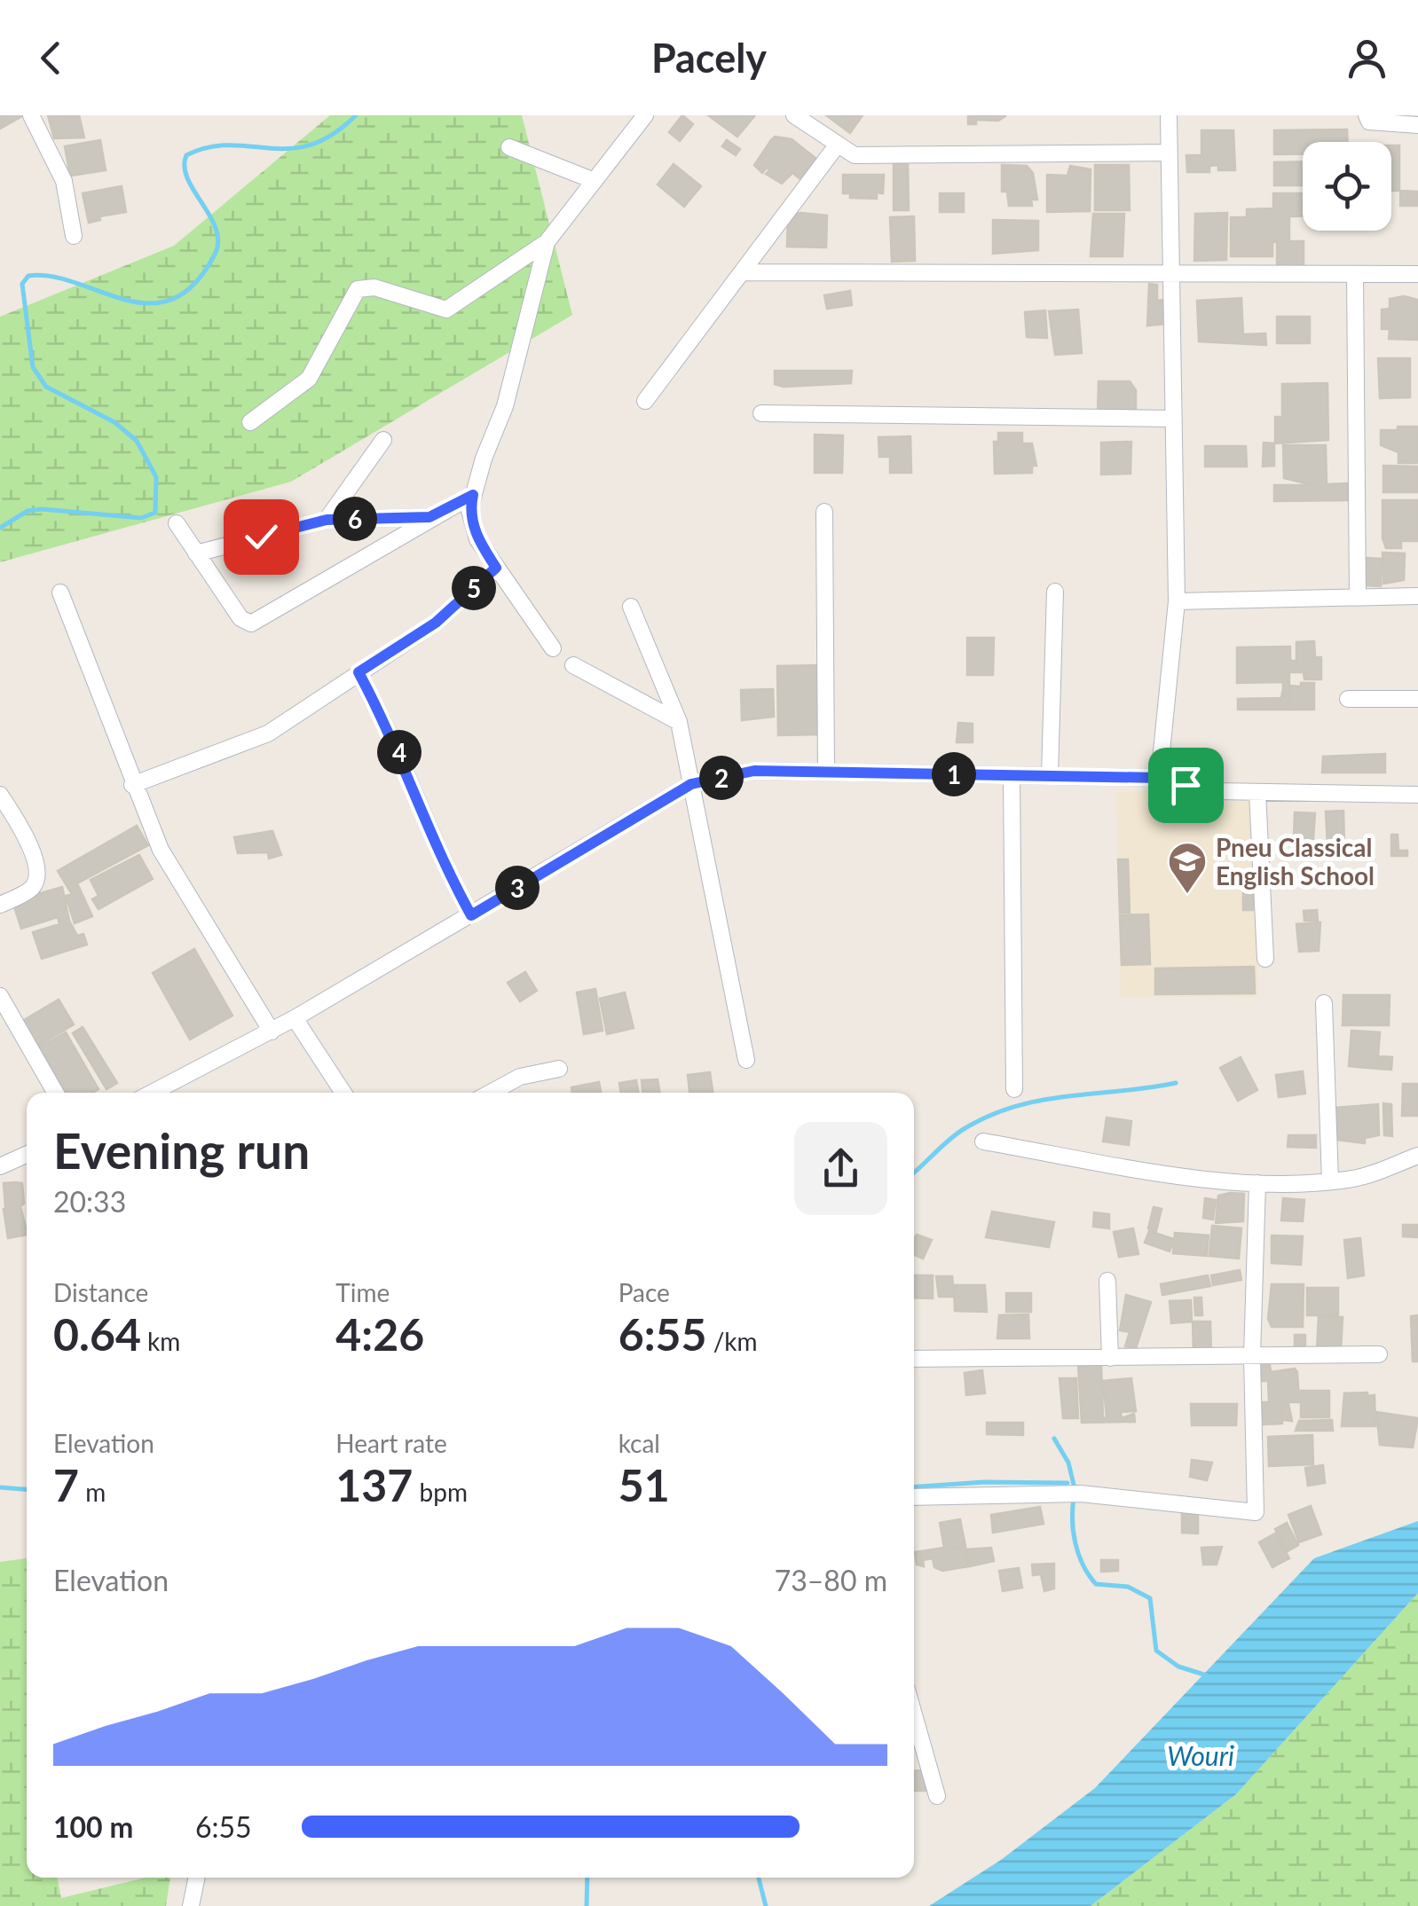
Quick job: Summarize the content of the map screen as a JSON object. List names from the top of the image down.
{
  "water": ["Wouri"],
  "places": {
    "school or university": ["Pneu Classical English School"]
  },
  "page": {
    "header": "Pacely",
    "pins": [
      "6",
      "5",
      "4",
      "1",
      "2",
      "3"
    ],
    "heading": ["Evening run", "20:33"],
    "stats": [
      ["Distance", "0.64 km"],
      ["Time", "4:26"],
      ["Pace", "6:55 /km"],
      ["Elevation", "7 m"],
      ["Heart rate", "137 bpm"],
      ["kcal", "51"]
    ],
    "chart": ["Elevation", "73–80 m"],
    "list": [
      {
        "name": "100 m",
        "note": "6:55"
      }
    ]
  }
}
